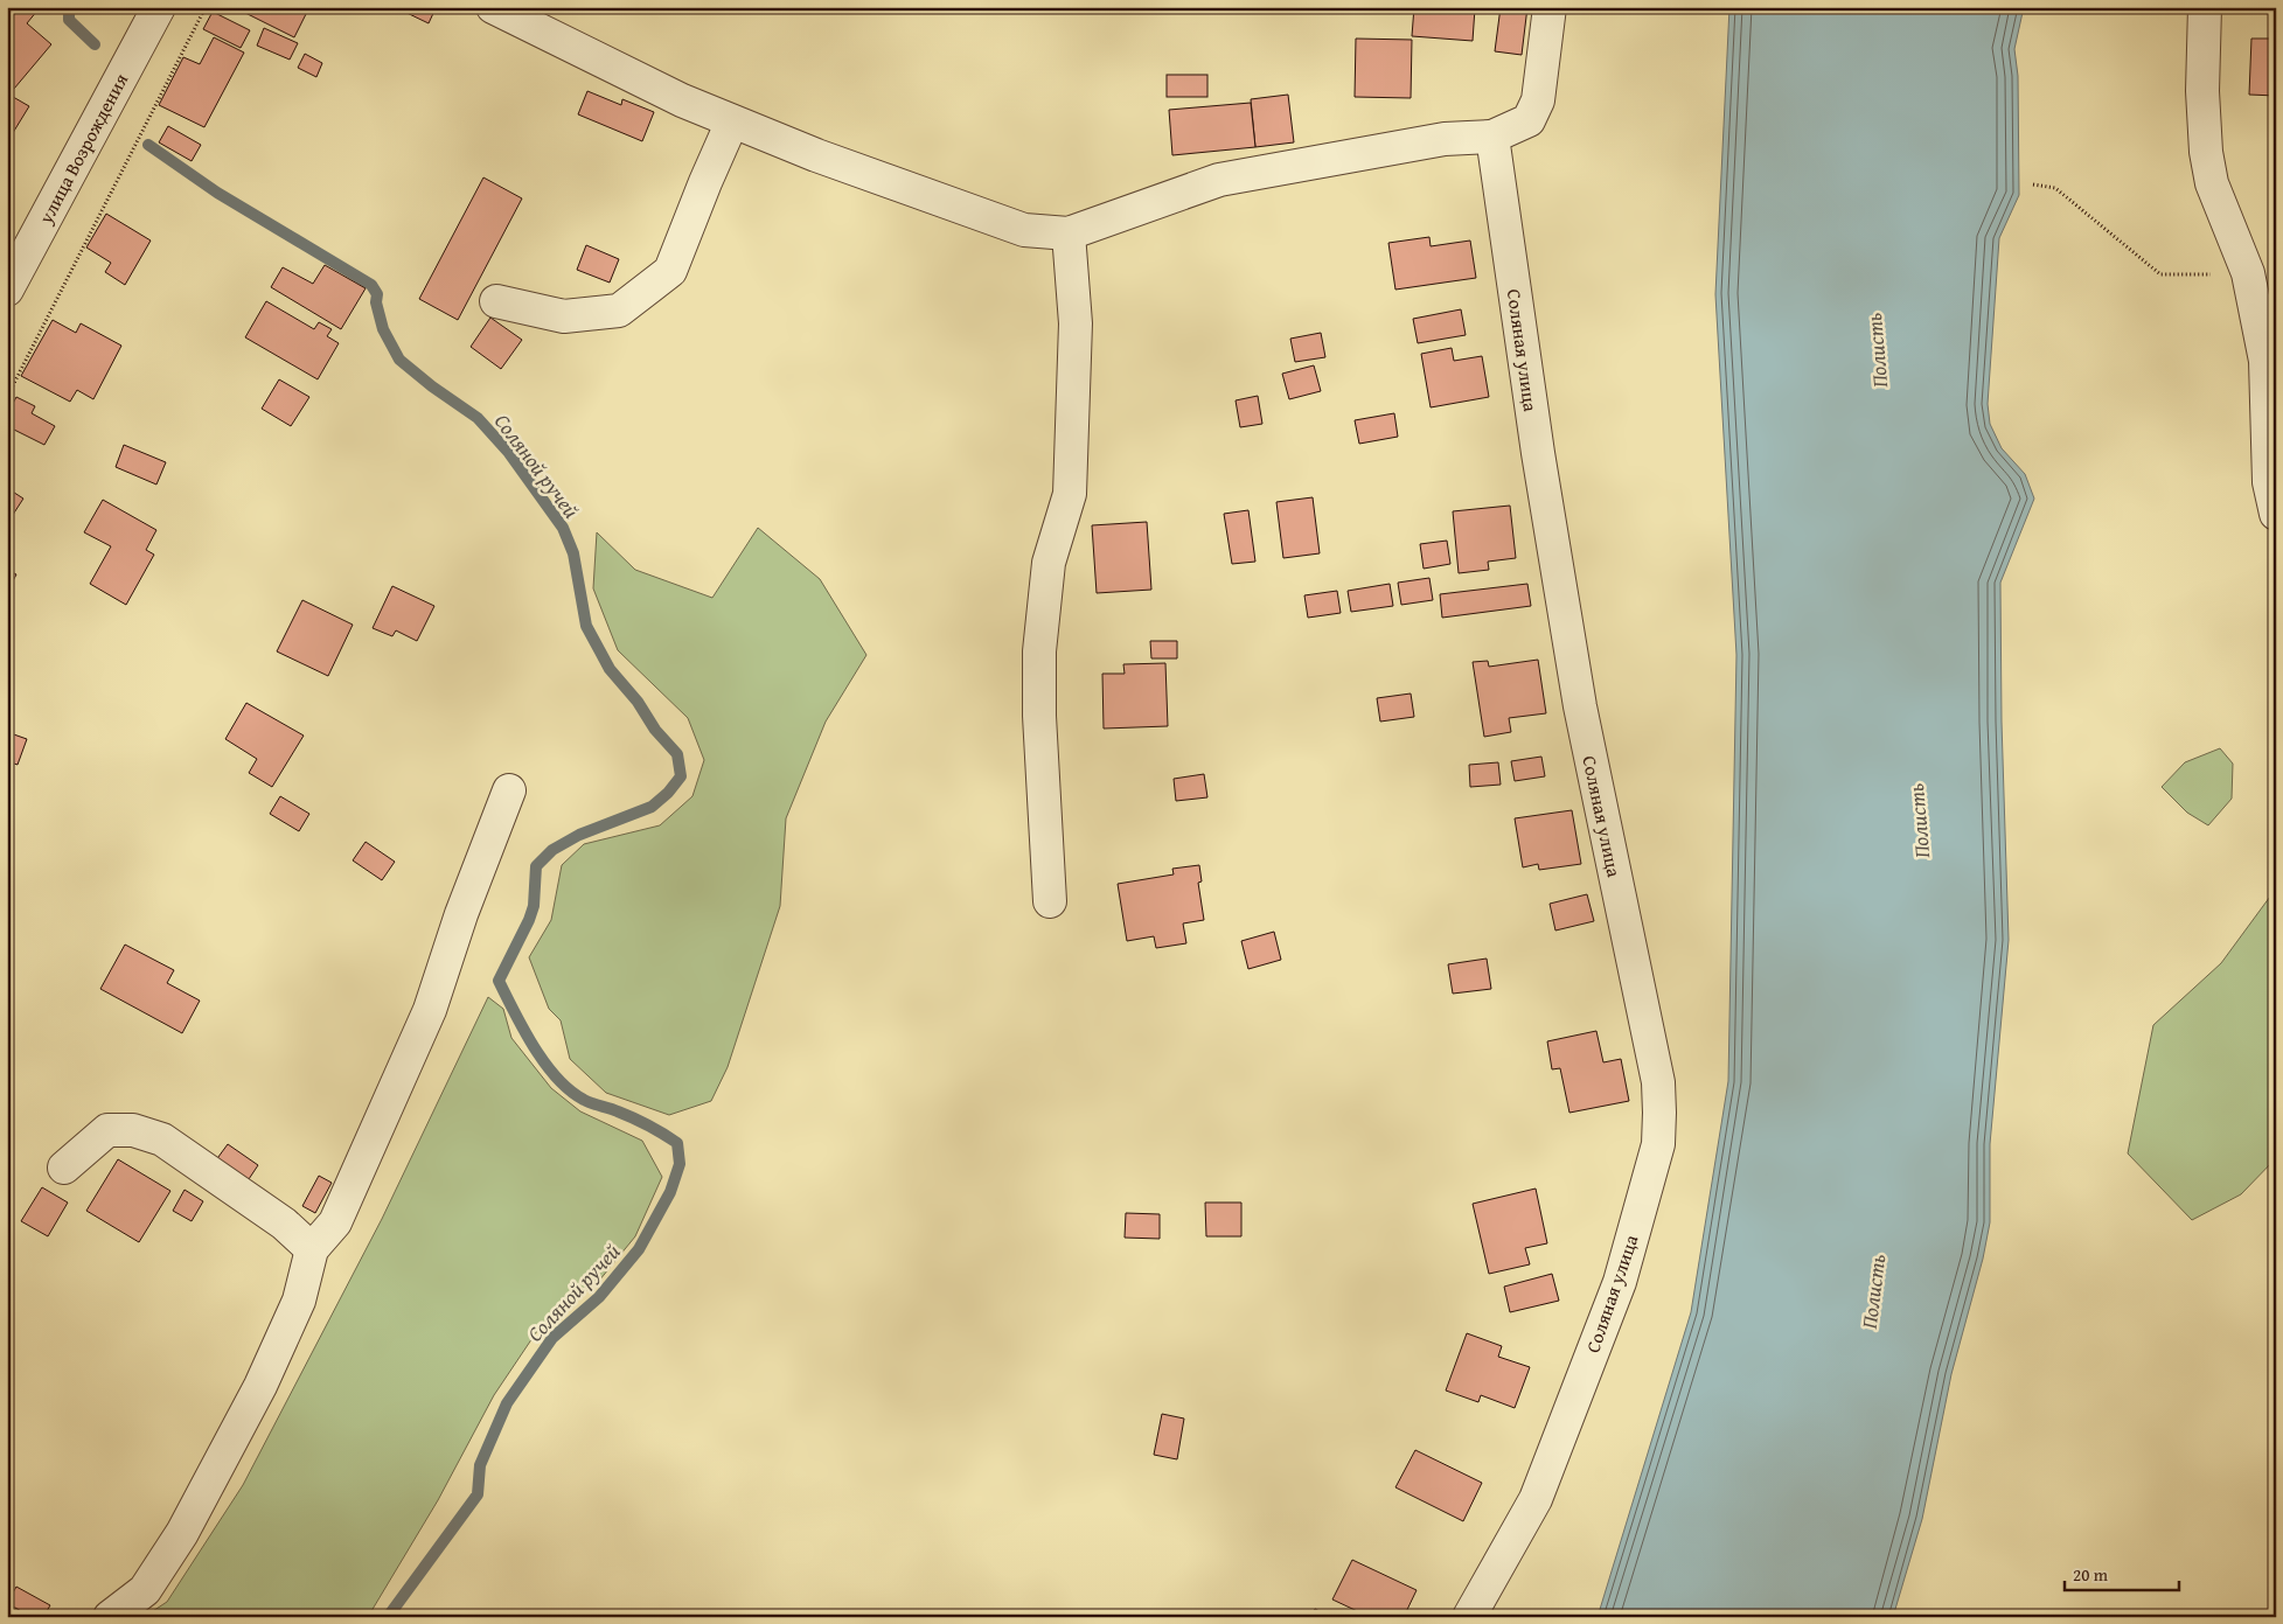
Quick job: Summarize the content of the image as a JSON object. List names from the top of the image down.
{
  "streets": {
    "street": ["улица Возрождения", "Соляная улица"]
  },
  "water": ["Полисть", "Соляной ручей"],
  "scale_bar": "20 m"
}
